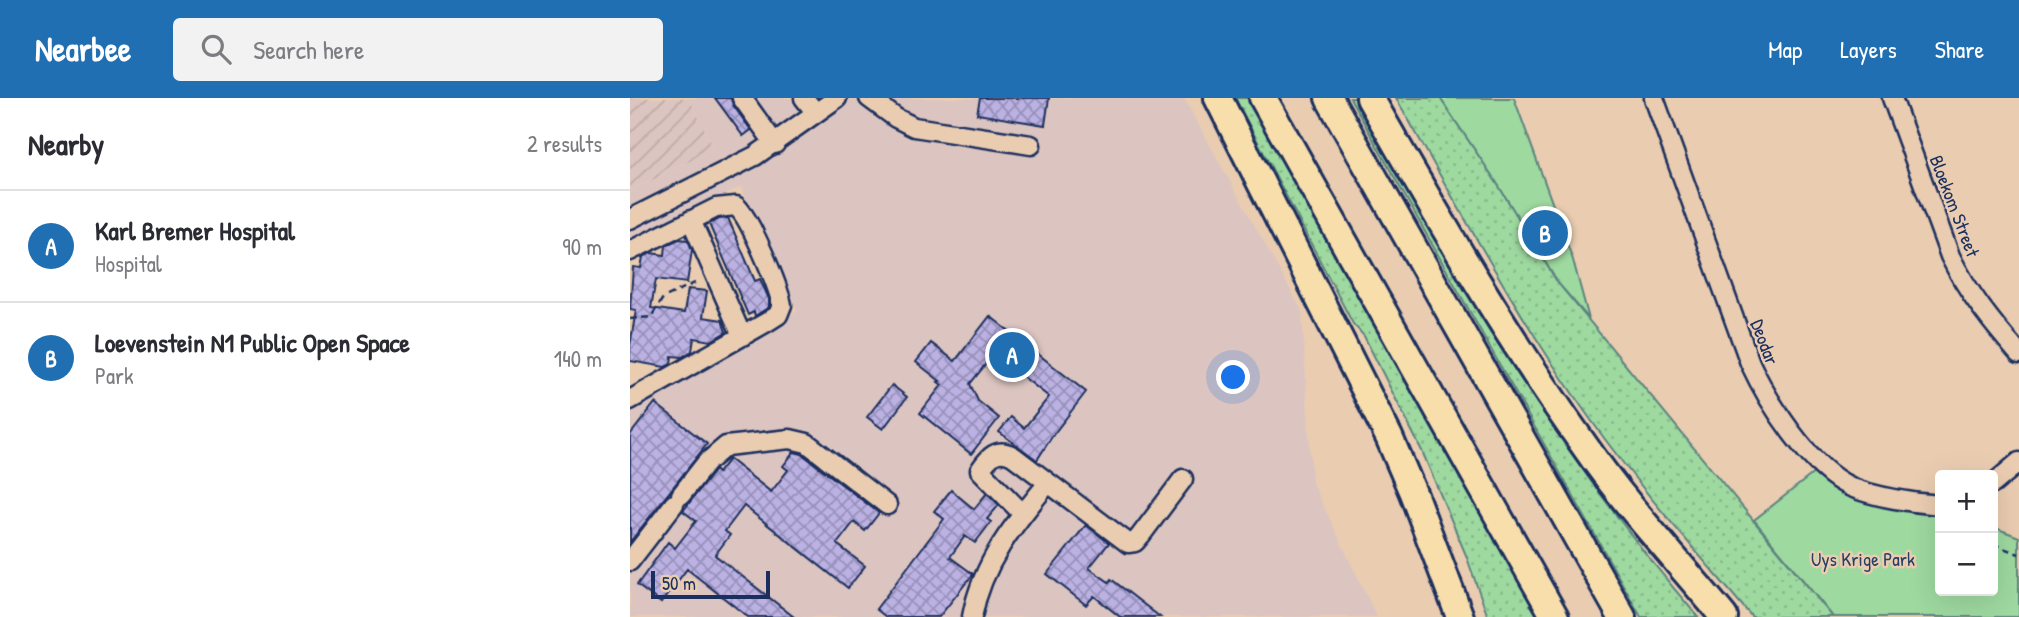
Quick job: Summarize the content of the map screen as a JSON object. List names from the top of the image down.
{
  "streets": {
    "street": ["Bloekom Street", "Deodar"]
  },
  "parks": ["Uys Krige Park"],
  "scale_bar": "50 m",
  "page": {
    "header": "Nearbee",
    "search": "Search here",
    "nav": ["Map", "Layers", "Share"],
    "heading": ["Nearby", "2 results"],
    "list": [
      {
        "mark": "A",
        "name": "Karl Bremer Hospital",
        "note": "Hospital",
        "value": "90 m"
      },
      {
        "mark": "B",
        "name": "Loevenstein N1 Public Open Space",
        "note": "Park",
        "value": "140 m"
      }
    ],
    "pins": ["B", "A"],
    "map_buttons": ["+", "−"],
    "scale": "50 m"
  }
}
